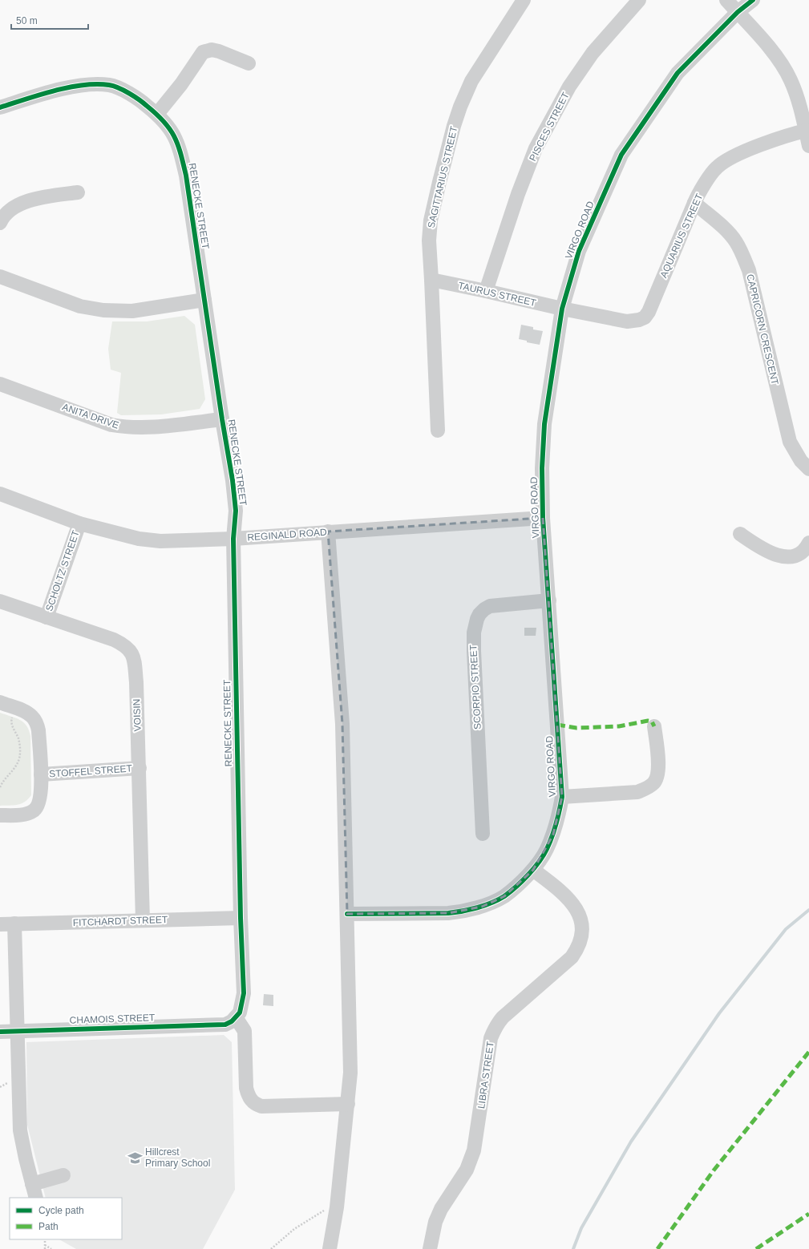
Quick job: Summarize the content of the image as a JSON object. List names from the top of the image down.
{
  "streets": {
    "street": [
      "PISCES STREET",
      "SAGITTARIUS STREET",
      "RENECKE STREET",
      "VIRGO ROAD",
      "AQUARIUS STREET",
      "TAURUS STREET",
      "CAPRICORN CRESCENT",
      "ANITA DRIVE",
      "REGINALD ROAD",
      "SCHOLTZ STREET",
      "SCORPIO STREET",
      "VOISIN",
      "STOFFEL STREET",
      "FITCHARDT STREET",
      "CHAMOIS STREET",
      "LIBRA STREET"
    ]
  },
  "crossings": [
    ["PISCES STREET", "TAURUS STREET"],
    ["SAGITTARIUS STREET", "TAURUS STREET"],
    ["RENECKE STREET", "ANITA DRIVE"],
    ["RENECKE STREET", "REGINALD ROAD"],
    ["RENECKE STREET", "FITCHARDT STREET"],
    ["RENECKE STREET", "CHAMOIS STREET"],
    ["VIRGO ROAD", "AQUARIUS STREET"],
    ["VIRGO ROAD", "TAURUS STREET"],
    ["VIRGO ROAD", "REGINALD ROAD"],
    ["VIRGO ROAD", "SCORPIO STREET"],
    ["VIRGO ROAD", "LIBRA STREET"],
    ["AQUARIUS STREET", "TAURUS STREET"],
    ["AQUARIUS STREET", "CAPRICORN CRESCENT"],
    ["REGINALD ROAD", "SCHOLTZ STREET"],
    ["SCHOLTZ STREET", "VOISIN"],
    ["VOISIN", "STOFFEL STREET"],
    ["VOISIN", "FITCHARDT STREET"]
  ],
  "places": {
    "school or university": ["Hillcrest Primary School"]
  },
  "legend": ["Cycle path", "Path"],
  "scale_bar": "50 m"
}
